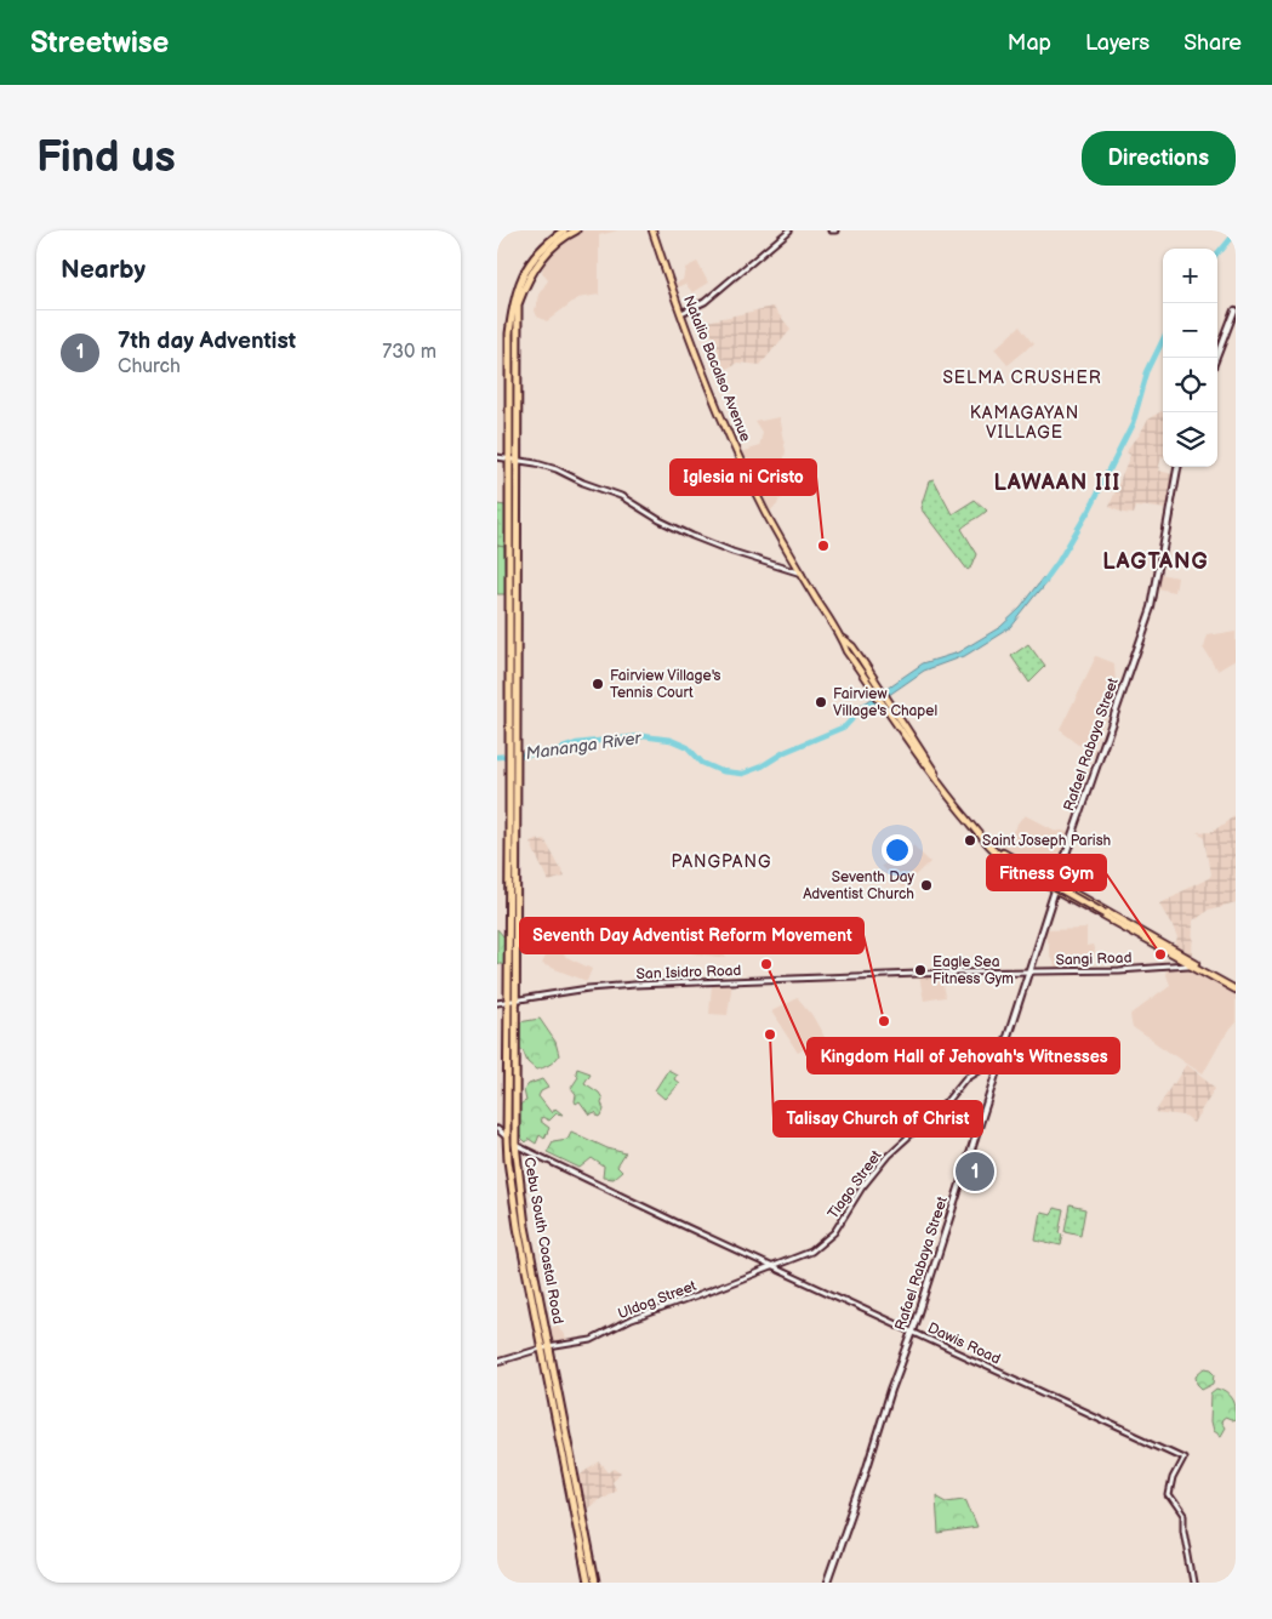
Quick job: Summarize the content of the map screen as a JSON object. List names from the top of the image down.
{
  "streets": {
    "highway": ["Cebu South Coastal Road"],
    "main road": ["Natalio Bacalso Avenue", "Rafael Rabaya Street"],
    "street": [
      "Sangi Road",
      "San Isidro Road",
      "Tiago Street",
      "Uldog Street",
      "Dawis Road"
    ]
  },
  "crossings": [
    ["Natalio Bacalso Avenue", "Rafael Rabaya Street"],
    ["Natalio Bacalso Avenue", "Sangi Road"],
    ["Rafael Rabaya Street", "Sangi Road"],
    ["Rafael Rabaya Street", "San Isidro Road"],
    ["Rafael Rabaya Street", "Tiago Street"],
    ["Rafael Rabaya Street", "Dawis Road"],
    ["Sangi Road", "San Isidro Road"],
    ["San Isidro Road", "Cebu South Coastal Road"],
    ["Tiago Street", "Uldog Street"],
    ["Tiago Street", "Dawis Road"],
    ["Cebu South Coastal Road", "Uldog Street"],
    ["Cebu South Coastal Road", "Dawis Road"],
    ["Uldog Street", "Dawis Road"]
  ],
  "districts": [
    "SELMA CRUSHER",
    "KAMAGAYAN VILLAGE",
    "LAWAAN III",
    "LAGTANG",
    "PANGPANG"
  ],
  "water": ["Mananga River"],
  "places": [
    "Iglesia ni Cristo",
    "Fairview Village's Tennis Court",
    "Fairview Village's Chapel",
    "Saint Joseph Parish",
    "Seventh Day Adventist Church",
    "Fitness Gym",
    "Kingdom Hall of Jehovah's Witnesses",
    "Eagle Sea Fitness Gym",
    "Seventh Day Adventist Reform Movement",
    "Talisay Church of Christ"
  ],
  "page": {
    "header": "Streetwise",
    "nav": ["Map", "Layers", "Share"],
    "buttons": "Directions",
    "title": "Find us",
    "heading": "Nearby",
    "map_buttons": ["+", "−"],
    "list": [
      {
        "mark": "1",
        "name": "7th day Adventist",
        "note": "Church",
        "value": "730 m"
      }
    ],
    "pins": "1"
  }
}
